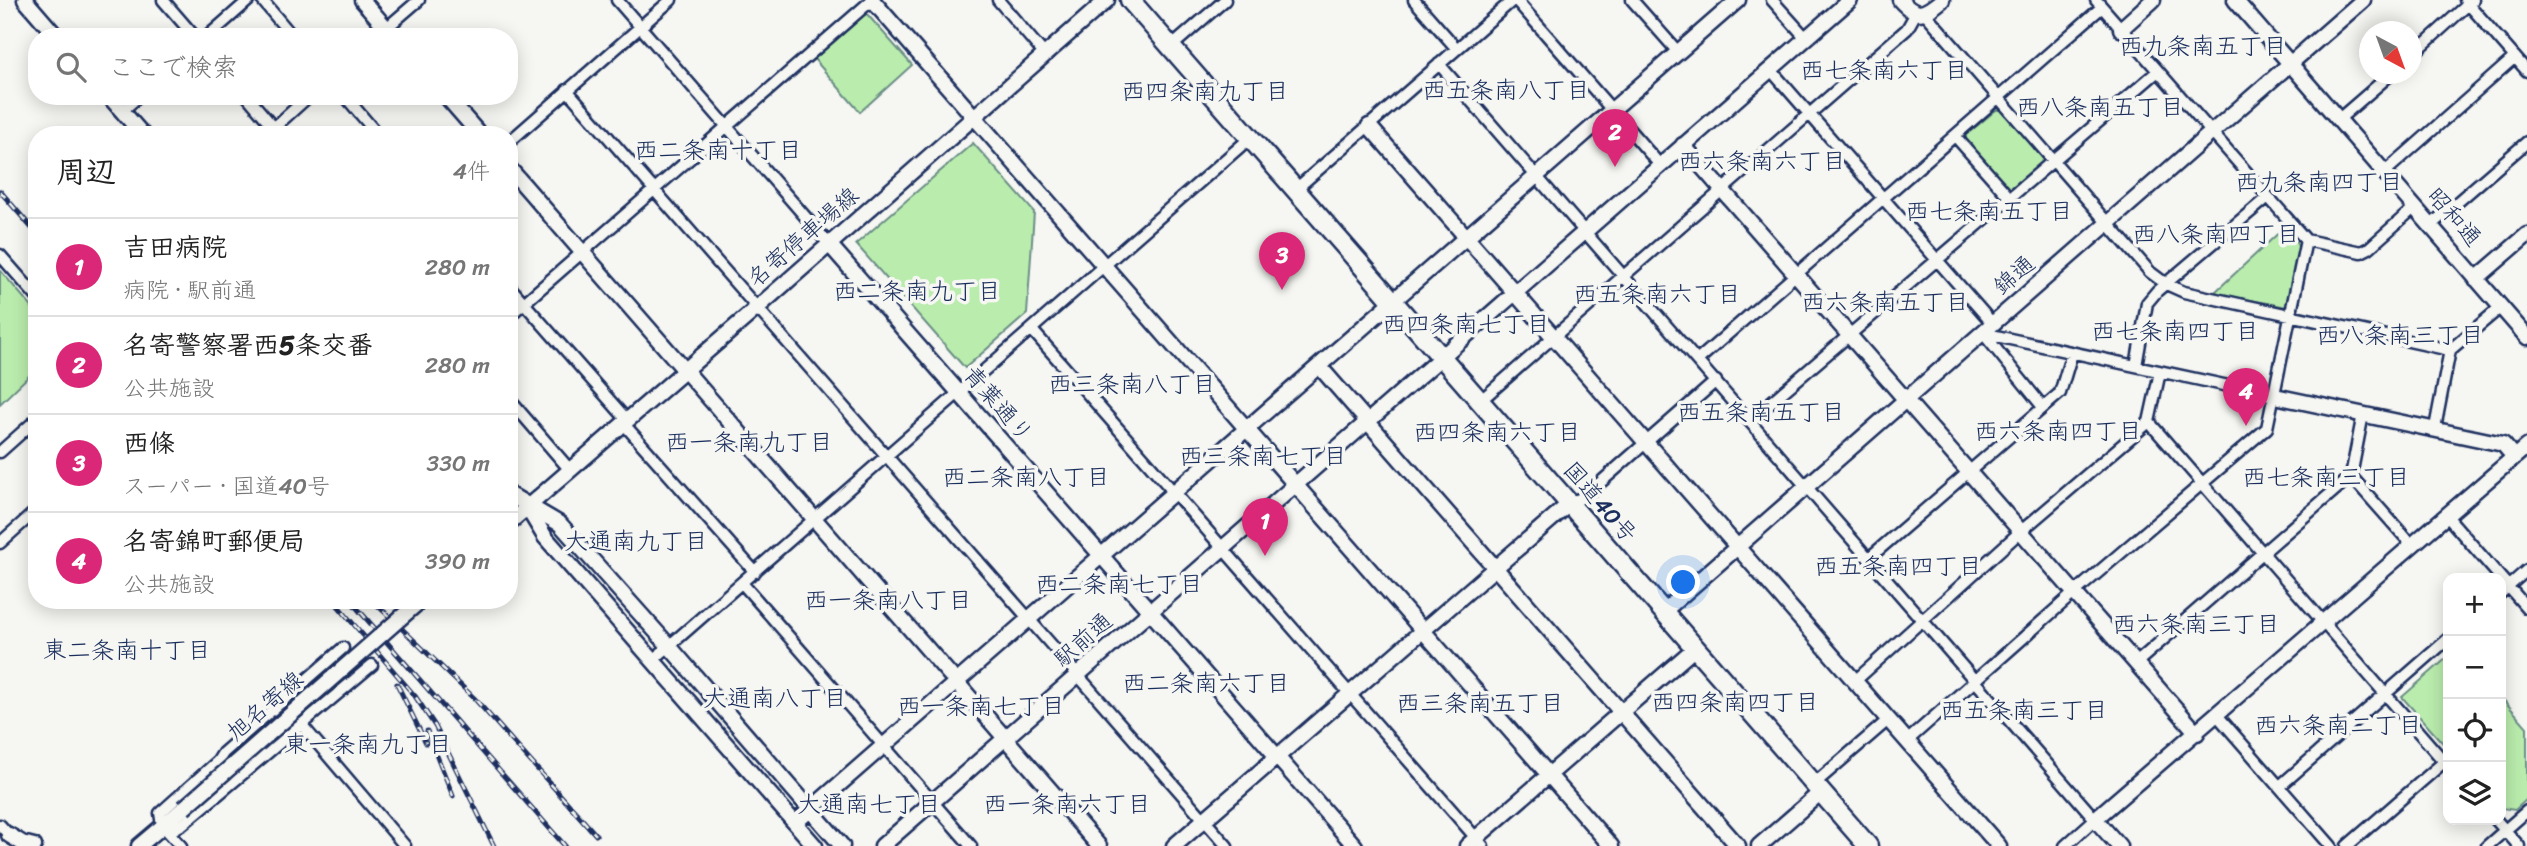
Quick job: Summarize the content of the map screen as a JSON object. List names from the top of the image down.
{
  "streets": {
    "highway": ["国道40号"],
    "street": [
      "昭和通",
      "名寄停車場線",
      "錦通",
      "青葉通り",
      "駅前通",
      "旭名寄線"
    ]
  },
  "crossings": [
    ["昭和通", "錦通"],
    ["名寄停車場線", "青葉通り"],
    ["錦通", "国道40号"],
    ["青葉通り", "駅前通"],
    ["国道40号", "駅前通"]
  ],
  "districts": [
    "西九条南五丁目",
    "西七条南六丁目",
    "西五条南八丁目",
    "西四条南九丁目",
    "西八条南五丁目",
    "西二条南十丁目",
    "西六条南六丁目",
    "西九条南四丁目",
    "西七条南五丁目",
    "西八条南四丁目",
    "西二条南九丁目",
    "西五条南六丁目",
    "西六条南五丁目",
    "西四条南七丁目",
    "西七条南四丁目",
    "西八条南三丁目",
    "西三条南八丁目",
    "西五条南五丁目",
    "西六条南四丁目",
    "西四条南六丁目",
    "西一条南九丁目",
    "西三条南七丁目",
    "西二条南八丁目",
    "西七条南三丁目",
    "大通南九丁目",
    "西五条南四丁目",
    "西二条南七丁目",
    "西一条南八丁目",
    "西六条南三丁目",
    "東二条南十丁目",
    "西二条南六丁目",
    "大通南八丁目",
    "西四条南四丁目",
    "西三条南五丁目",
    "西一条南七丁目",
    "西五条南三丁目",
    "西六条南二丁目",
    "東一条南九丁目",
    "大通南七丁目",
    "西一条南六丁目"
  ],
  "north": "bottom right",
  "page": {
    "search": "ここで検索",
    "pins": [
      "2",
      "3",
      "4",
      "1"
    ],
    "heading": ["周辺", "4件"],
    "list": [
      {
        "mark": "1",
        "name": "吉田病院",
        "note": "病院 · 駅前通",
        "value": "280 m"
      },
      {
        "mark": "2",
        "name": "名寄警察署西5条交番",
        "note": "公共施設",
        "value": "280 m"
      },
      {
        "mark": "3",
        "name": "西條",
        "note": "スーパー · 国道40号",
        "value": "330 m"
      },
      {
        "mark": "4",
        "name": "名寄錦町郵便局",
        "note": "公共施設",
        "value": "390 m"
      }
    ],
    "map_buttons": ["+", "−"]
  }
}
